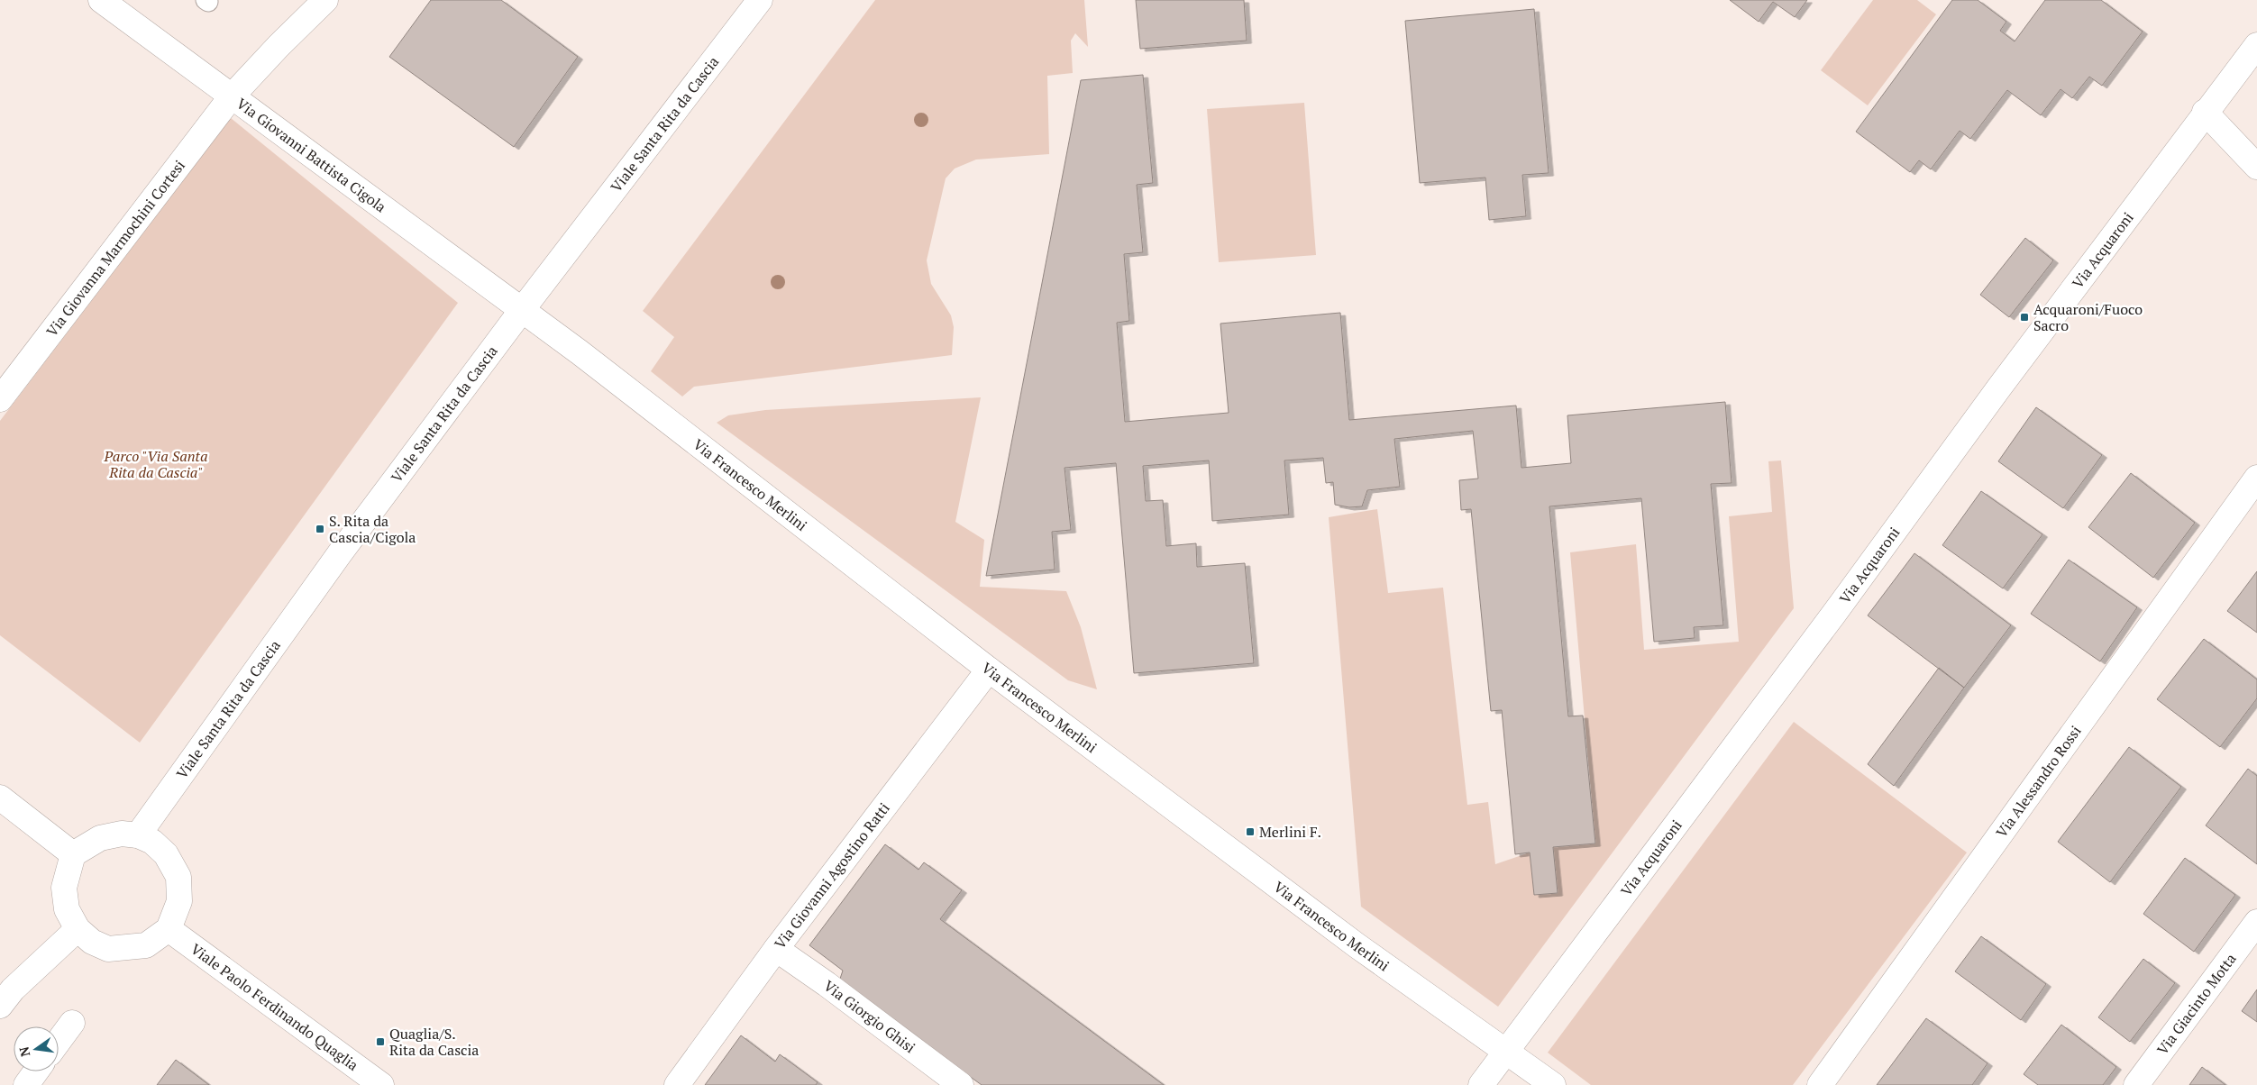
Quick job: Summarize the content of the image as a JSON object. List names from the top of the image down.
{
  "streets": {
    "street": [
      "Viale Santa Rita da Cascia",
      "Via Giovanni Battista Cigola",
      "Via Giovanna Marmochini Cortesi",
      "Via Acquaroni",
      "Via Francesco Merlini",
      "Via Alessandro Rossi",
      "Via Giovanni Agostino Ratti",
      "Via Giacinto Motta",
      "Viale Paolo Ferdinando Quaglia",
      "Via Giorgio Ghisi"
    ]
  },
  "crossings": [
    ["Viale Santa Rita da Cascia", "Via Giovanni Battista Cigola"],
    ["Viale Santa Rita da Cascia", "Viale Paolo Ferdinando Quaglia"],
    ["Via Giovanni Battista Cigola", "Via Giovanna Marmochini Cortesi"],
    ["Via Giovanni Battista Cigola", "Via Francesco Merlini"],
    ["Via Acquaroni", "Via Francesco Merlini"],
    ["Via Francesco Merlini", "Via Giovanni Agostino Ratti"],
    ["Via Giovanni Agostino Ratti", "Via Giorgio Ghisi"]
  ],
  "parks": ["Parco \"Via Santa Rita da Cascia\""],
  "places": {
    "transit": [
      "Acquaroni/Fuoco Sacro",
      "S. Rita da Cascia/Cigola",
      "Merlini F.",
      "Quaglia/S. Rita da Cascia"
    ]
  },
  "north": "left"
}
